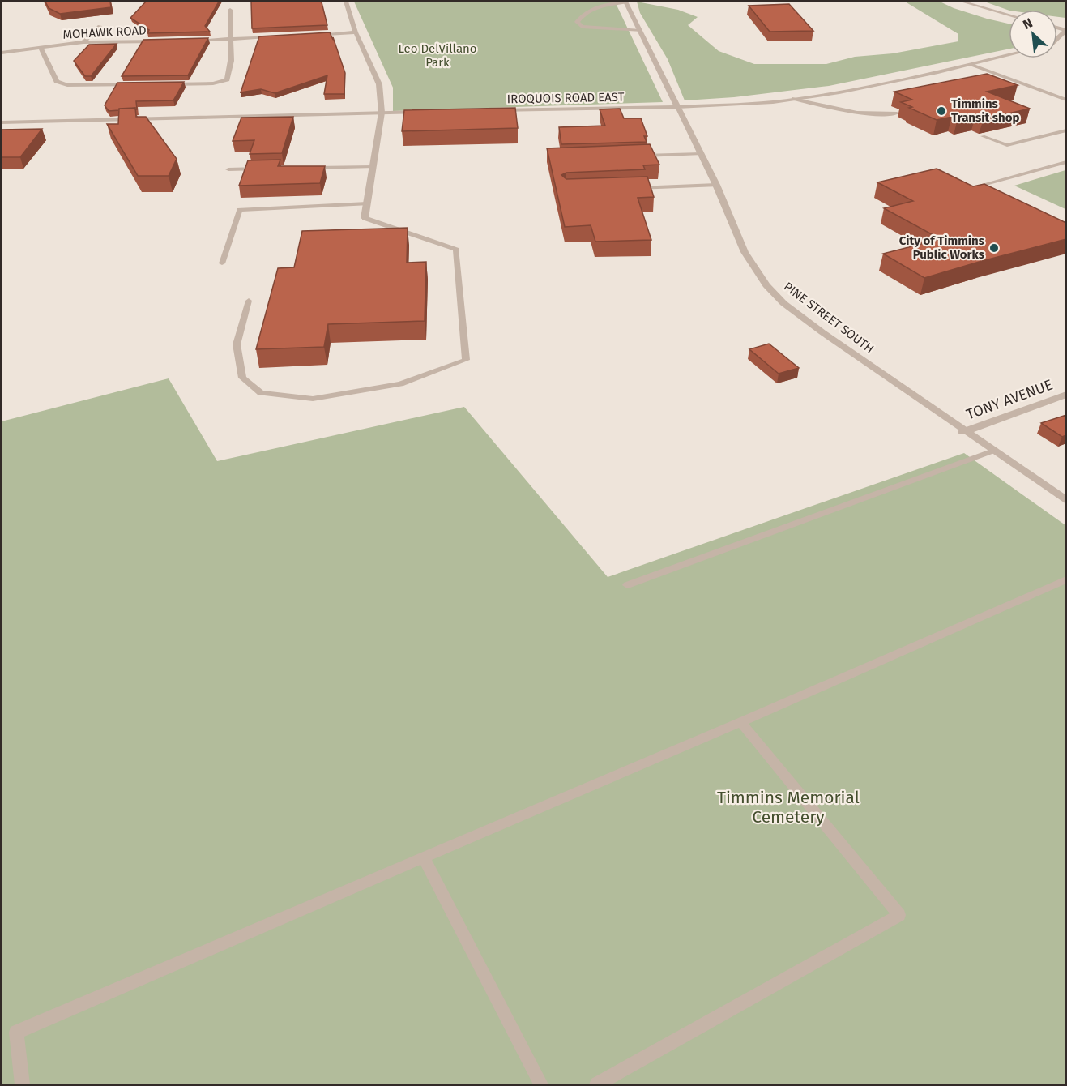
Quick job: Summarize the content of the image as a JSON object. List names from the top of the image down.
{
  "streets": {
    "street": [
      "MOHAWK ROAD",
      "IROQUOIS ROAD EAST",
      "PINE STREET SOUTH",
      "TONY AVENUE"
    ]
  },
  "crossings": [
    ["IROQUOIS ROAD EAST", "PINE STREET SOUTH"],
    ["PINE STREET SOUTH", "TONY AVENUE"]
  ],
  "parks": ["Leo DelVillano Park", "Timmins Memorial Cemetery"],
  "places": ["Timmins Transit shop", "City of Timmins Public Works"],
  "north": "top left"
}
